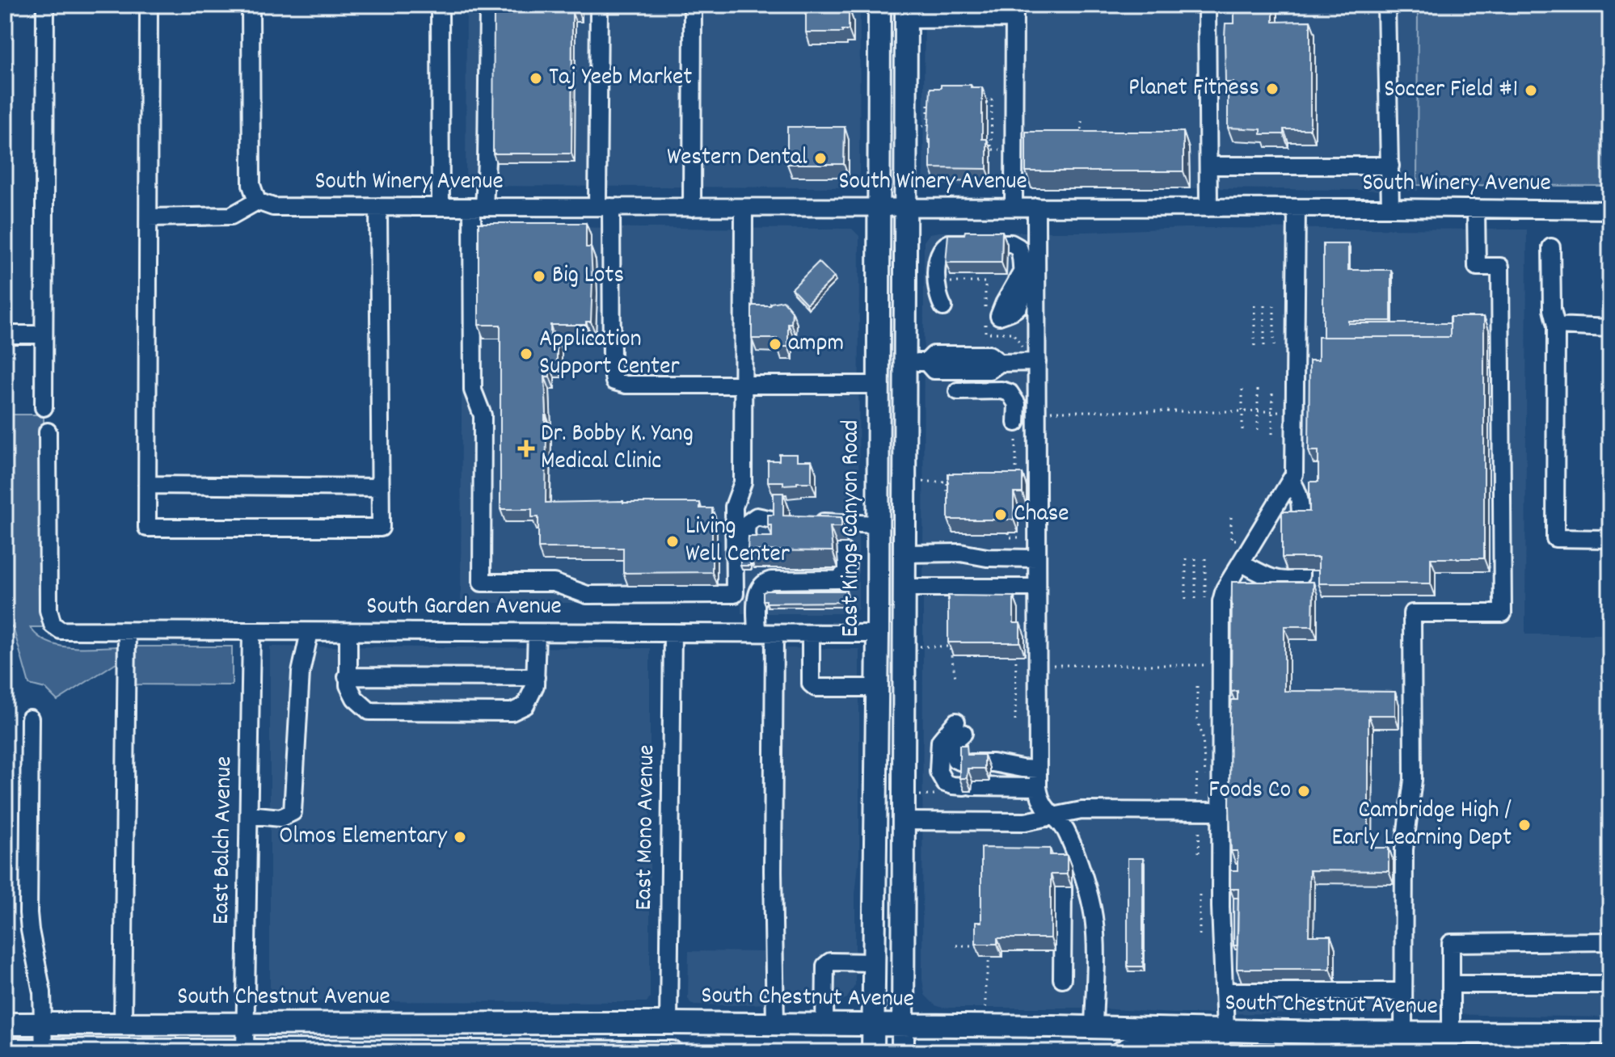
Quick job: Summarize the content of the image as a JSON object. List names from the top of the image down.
{
  "streets": {
    "main road": ["East Kings Canyon Road", "South Chestnut Avenue"],
    "street": [
      "South Winery Avenue",
      "South Garden Avenue",
      "East Mono Avenue",
      "East Balch Avenue"
    ]
  },
  "crossings": [
    ["South Winery Avenue", "East Kings Canyon Road"],
    ["East Kings Canyon Road", "South Garden Avenue"],
    ["East Kings Canyon Road", "South Chestnut Avenue"],
    ["South Garden Avenue", "East Mono Avenue"],
    ["South Garden Avenue", "East Balch Avenue"],
    ["East Mono Avenue", "South Chestnut Avenue"],
    ["East Balch Avenue", "South Chestnut Avenue"]
  ],
  "places": {
    "other": [
      "Taj Yeeb Market",
      "Planet Fitness",
      "Soccer Field #1",
      "Western Dental",
      "Big Lots",
      "ampm",
      "Application Support Center",
      "Chase",
      "Living Well Center",
      "Foods Co",
      "Cambridge High / Early Learning Dept",
      "Olmos Elementary"
    ],
    "health": ["Dr. Bobby K. Yang Medical Clinic"]
  }
}
